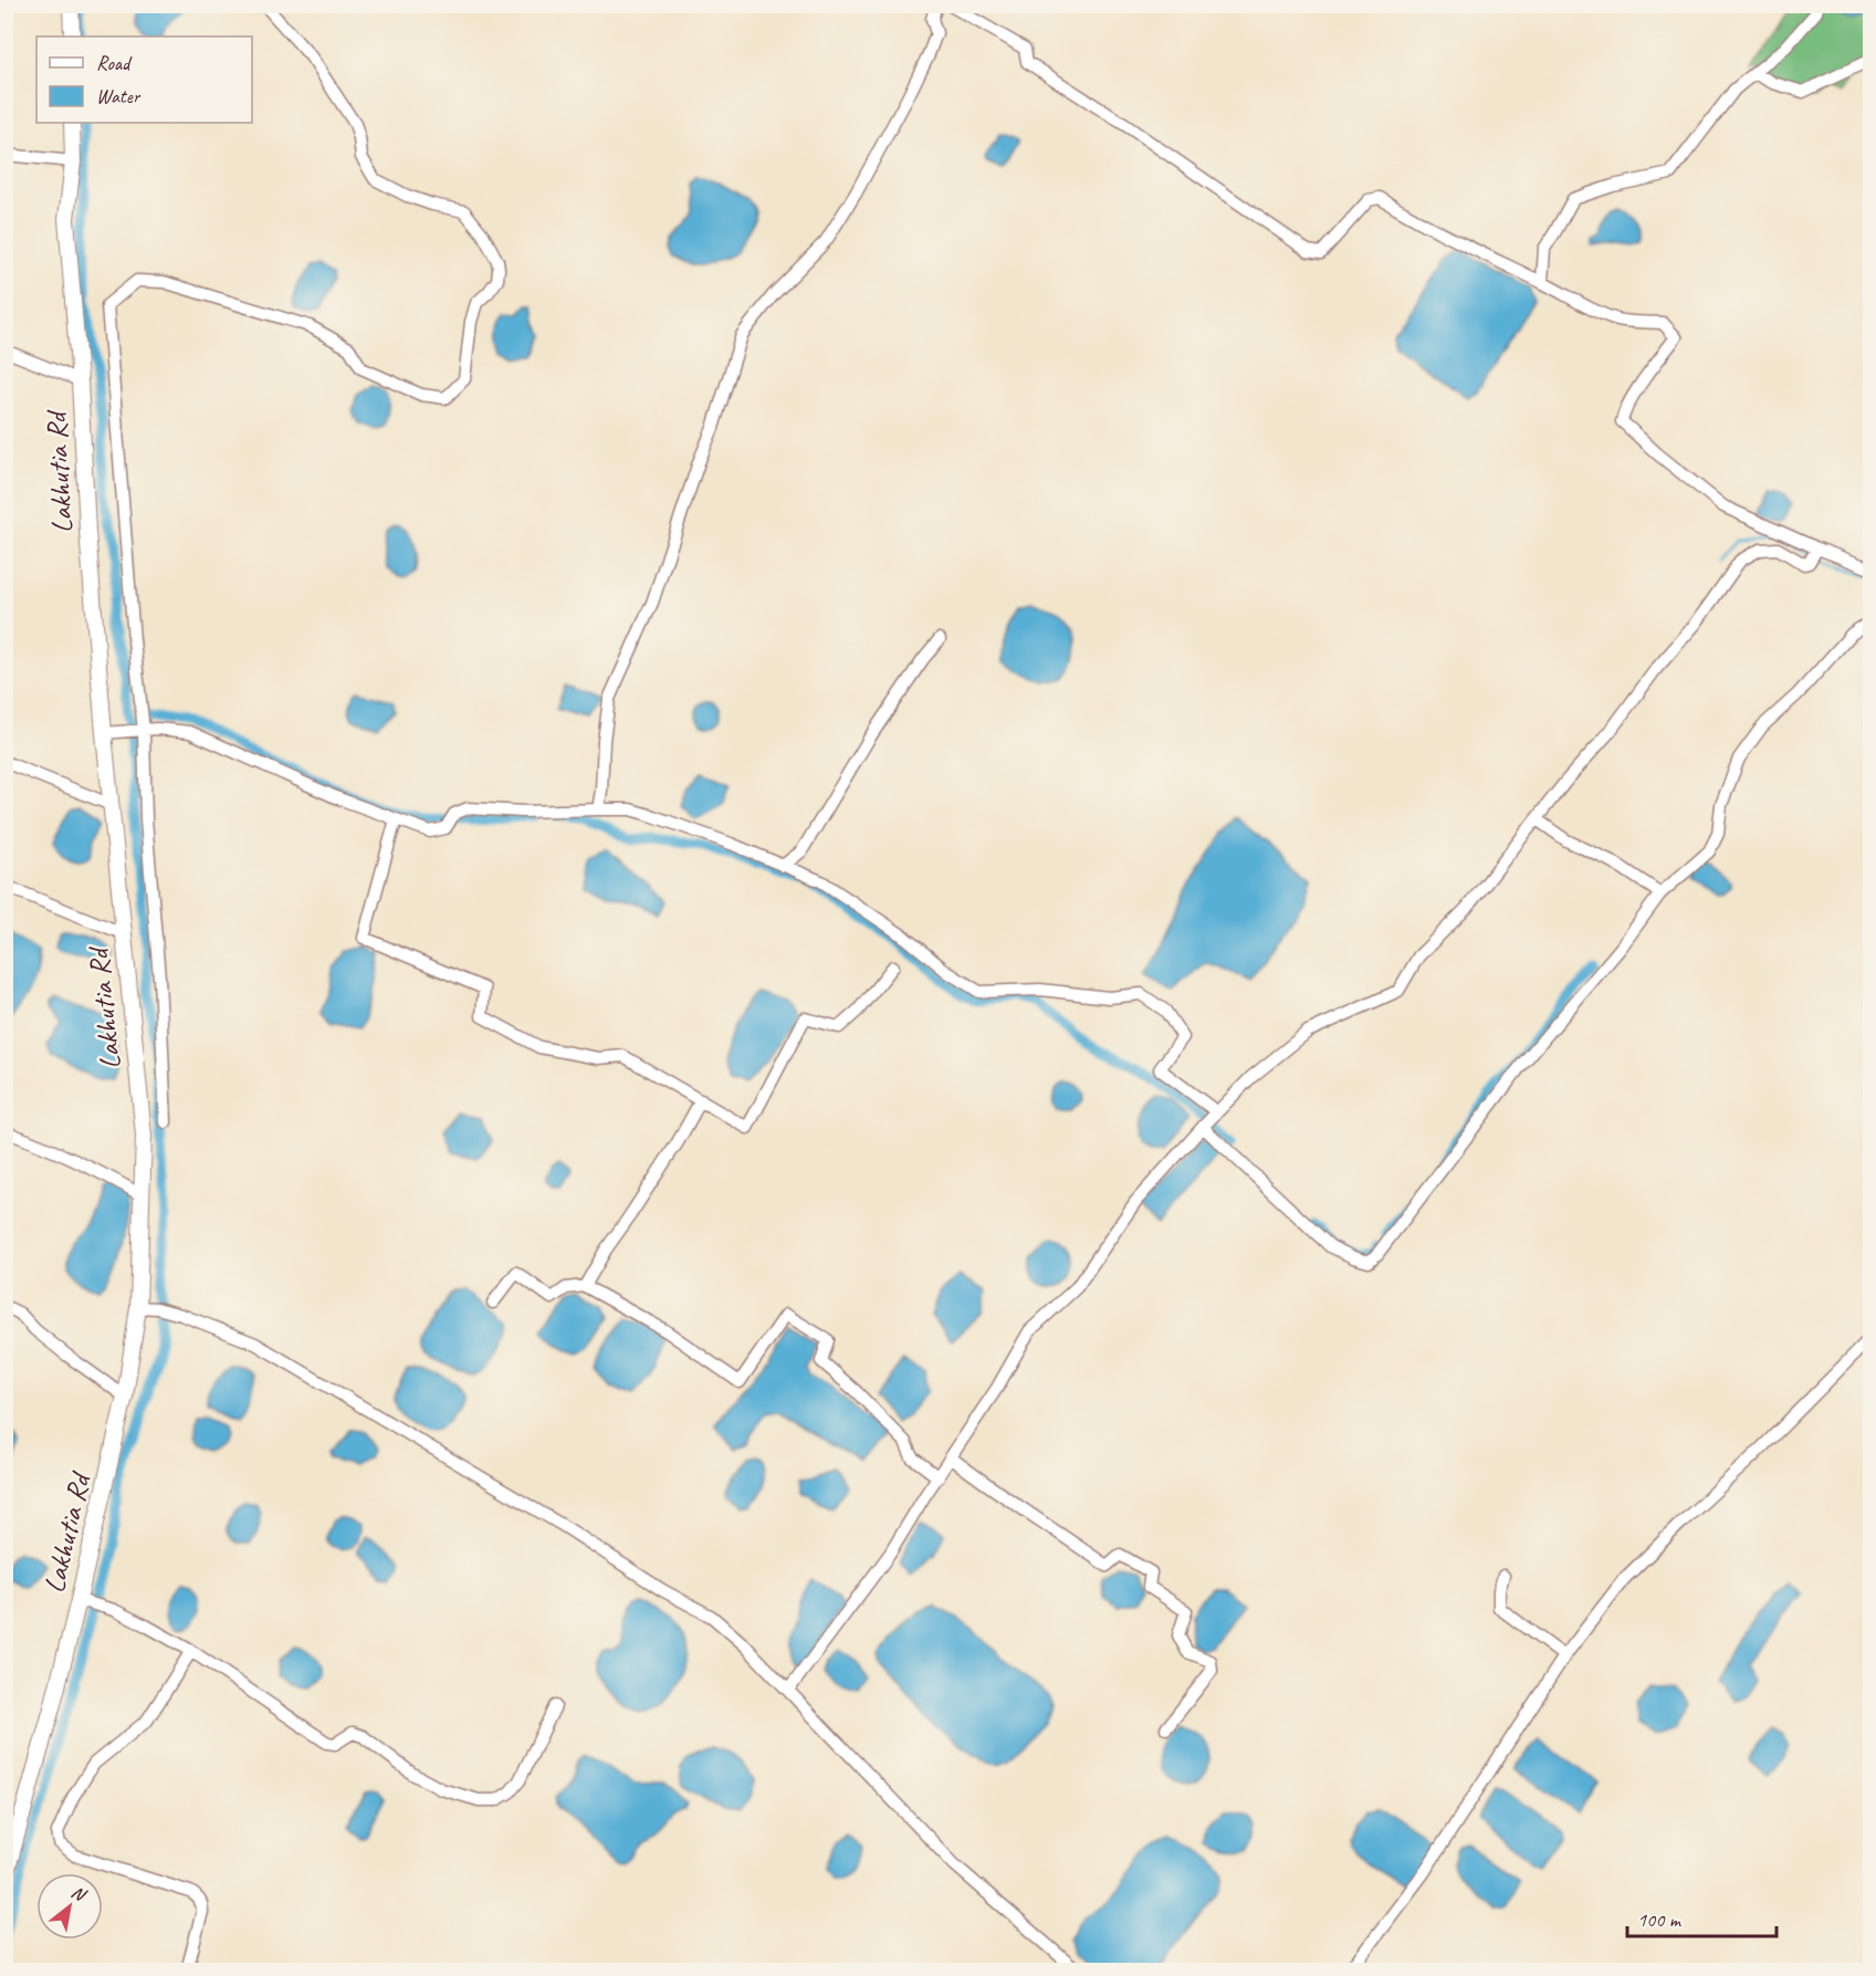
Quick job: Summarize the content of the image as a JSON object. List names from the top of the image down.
{
  "streets": {
    "street": ["Lakhutia Rd"]
  },
  "legend": ["Road", "Water"],
  "scale_bar": "100 m",
  "north": "top right"
}
